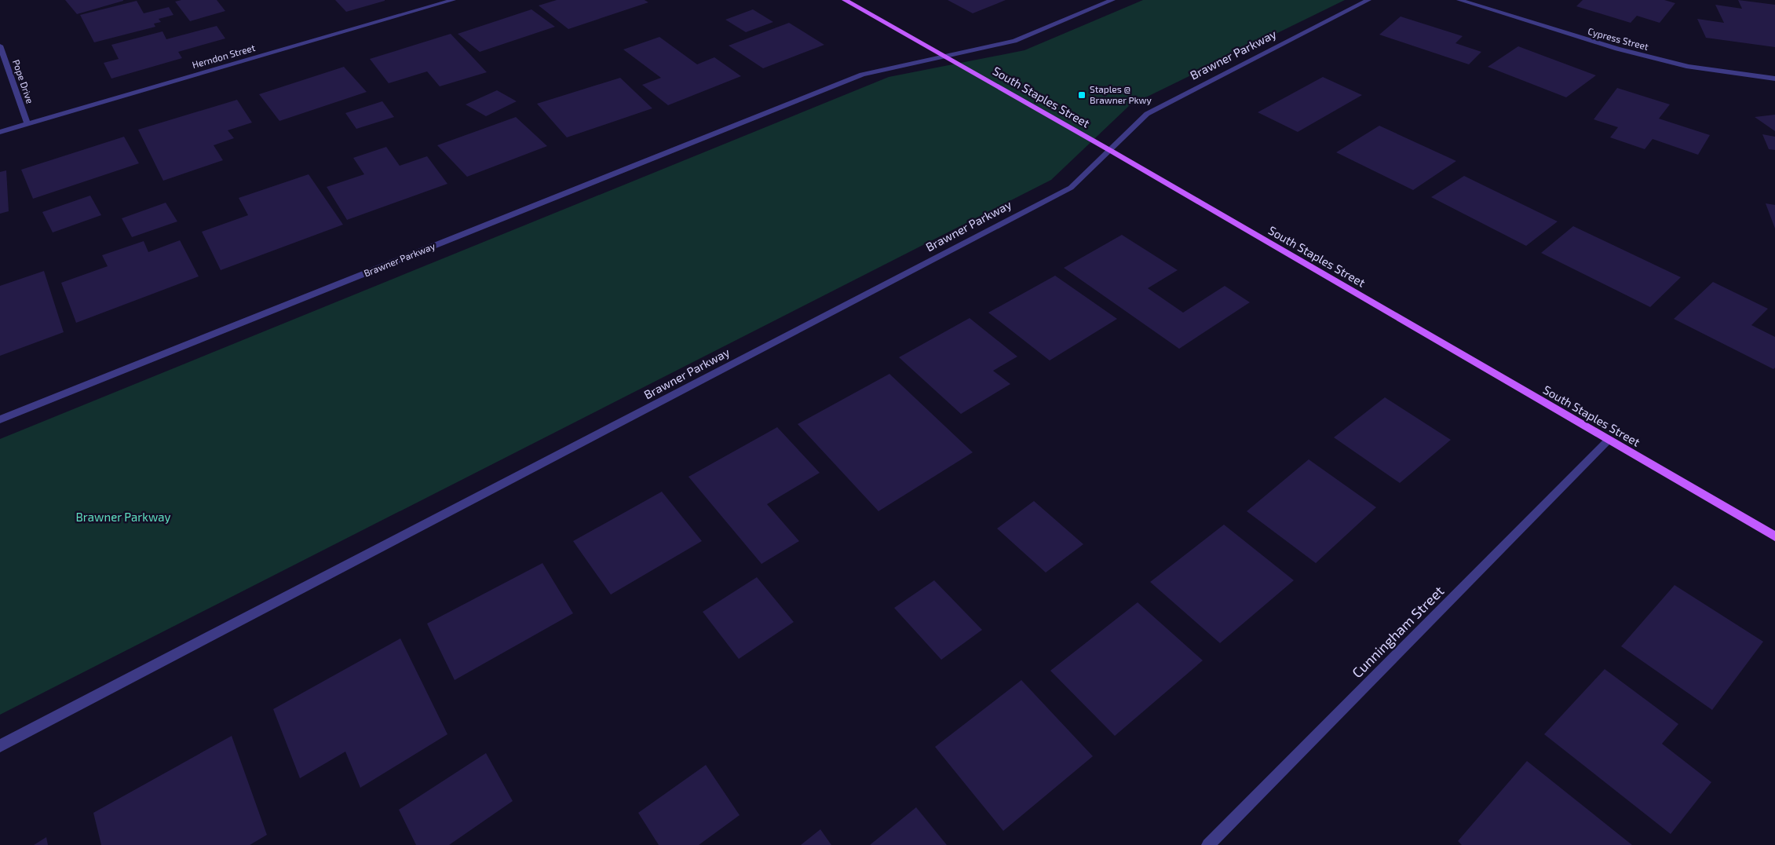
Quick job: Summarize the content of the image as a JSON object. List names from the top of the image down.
{
  "streets": {
    "main road": ["South Staples Street"],
    "street": [
      "Cypress Street",
      "Brawner Parkway",
      "Herndon Street",
      "Pope Drive",
      "Cunningham Street"
    ]
  },
  "crossings": [
    ["Brawner Parkway", "South Staples Street"],
    ["Herndon Street", "Pope Drive"],
    ["South Staples Street", "Cunningham Street"]
  ],
  "parks": ["Brawner Parkway"],
  "places": {
    "transit": ["Staples @ Brawner Pkwy"]
  }
}
